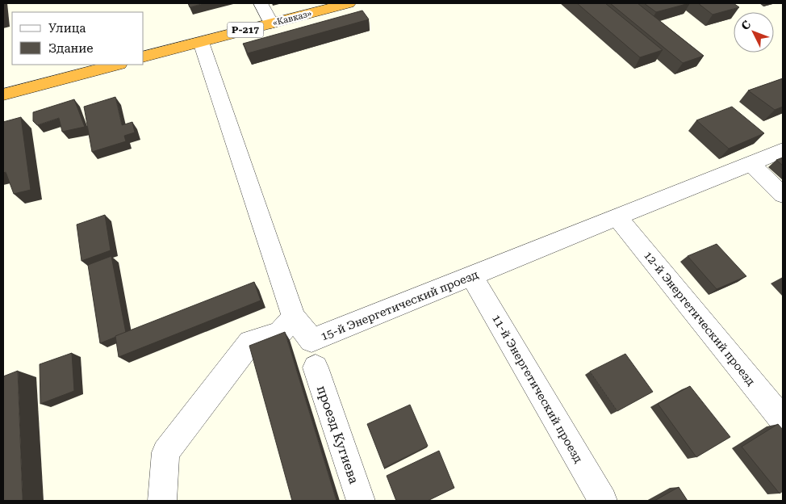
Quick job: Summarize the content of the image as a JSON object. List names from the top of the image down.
{
  "streets": {
    "highway": ["«Кавказ»", "Р-217"],
    "street": [
      "15-й Энергетический проезд",
      "12-й Энергетический проезд",
      "11-й Энергетический проезд",
      "проезд Кугиева"
    ]
  },
  "crossings": [
    ["«Кавказ»", "15-й Энергетический проезд"],
    ["15-й Энергетический проезд", "12-й Энергетический проезд"],
    ["15-й Энергетический проезд", "11-й Энергетический проезд"]
  ],
  "legend": ["Улица", "Здание"],
  "north": "top left"
}
